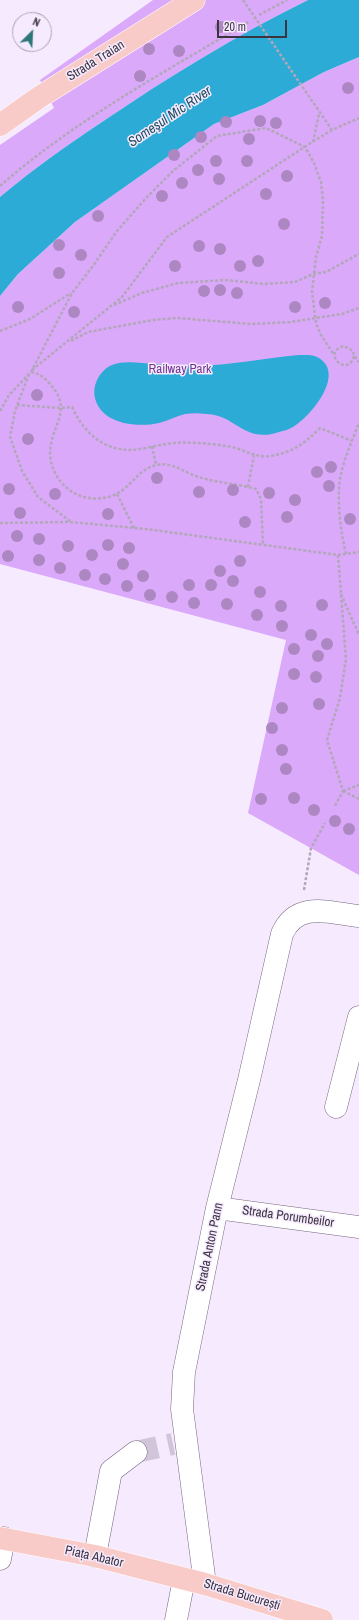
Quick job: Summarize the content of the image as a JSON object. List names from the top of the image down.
{
  "streets": {
    "main road": ["Strada Traian", "Piața Abator", "Strada București"],
    "street": ["Strada Porumbeilor", "Strada Anton Pann"]
  },
  "crossings": [
    ["Strada Porumbeilor", "Strada Anton Pann"],
    ["Strada Anton Pann", "Strada București"],
    ["Piața Abator", "Strada București"]
  ],
  "water": ["Someşul Mic River"],
  "parks": ["Railway Park"],
  "scale_bar": "20 m",
  "north": "top right"
}
